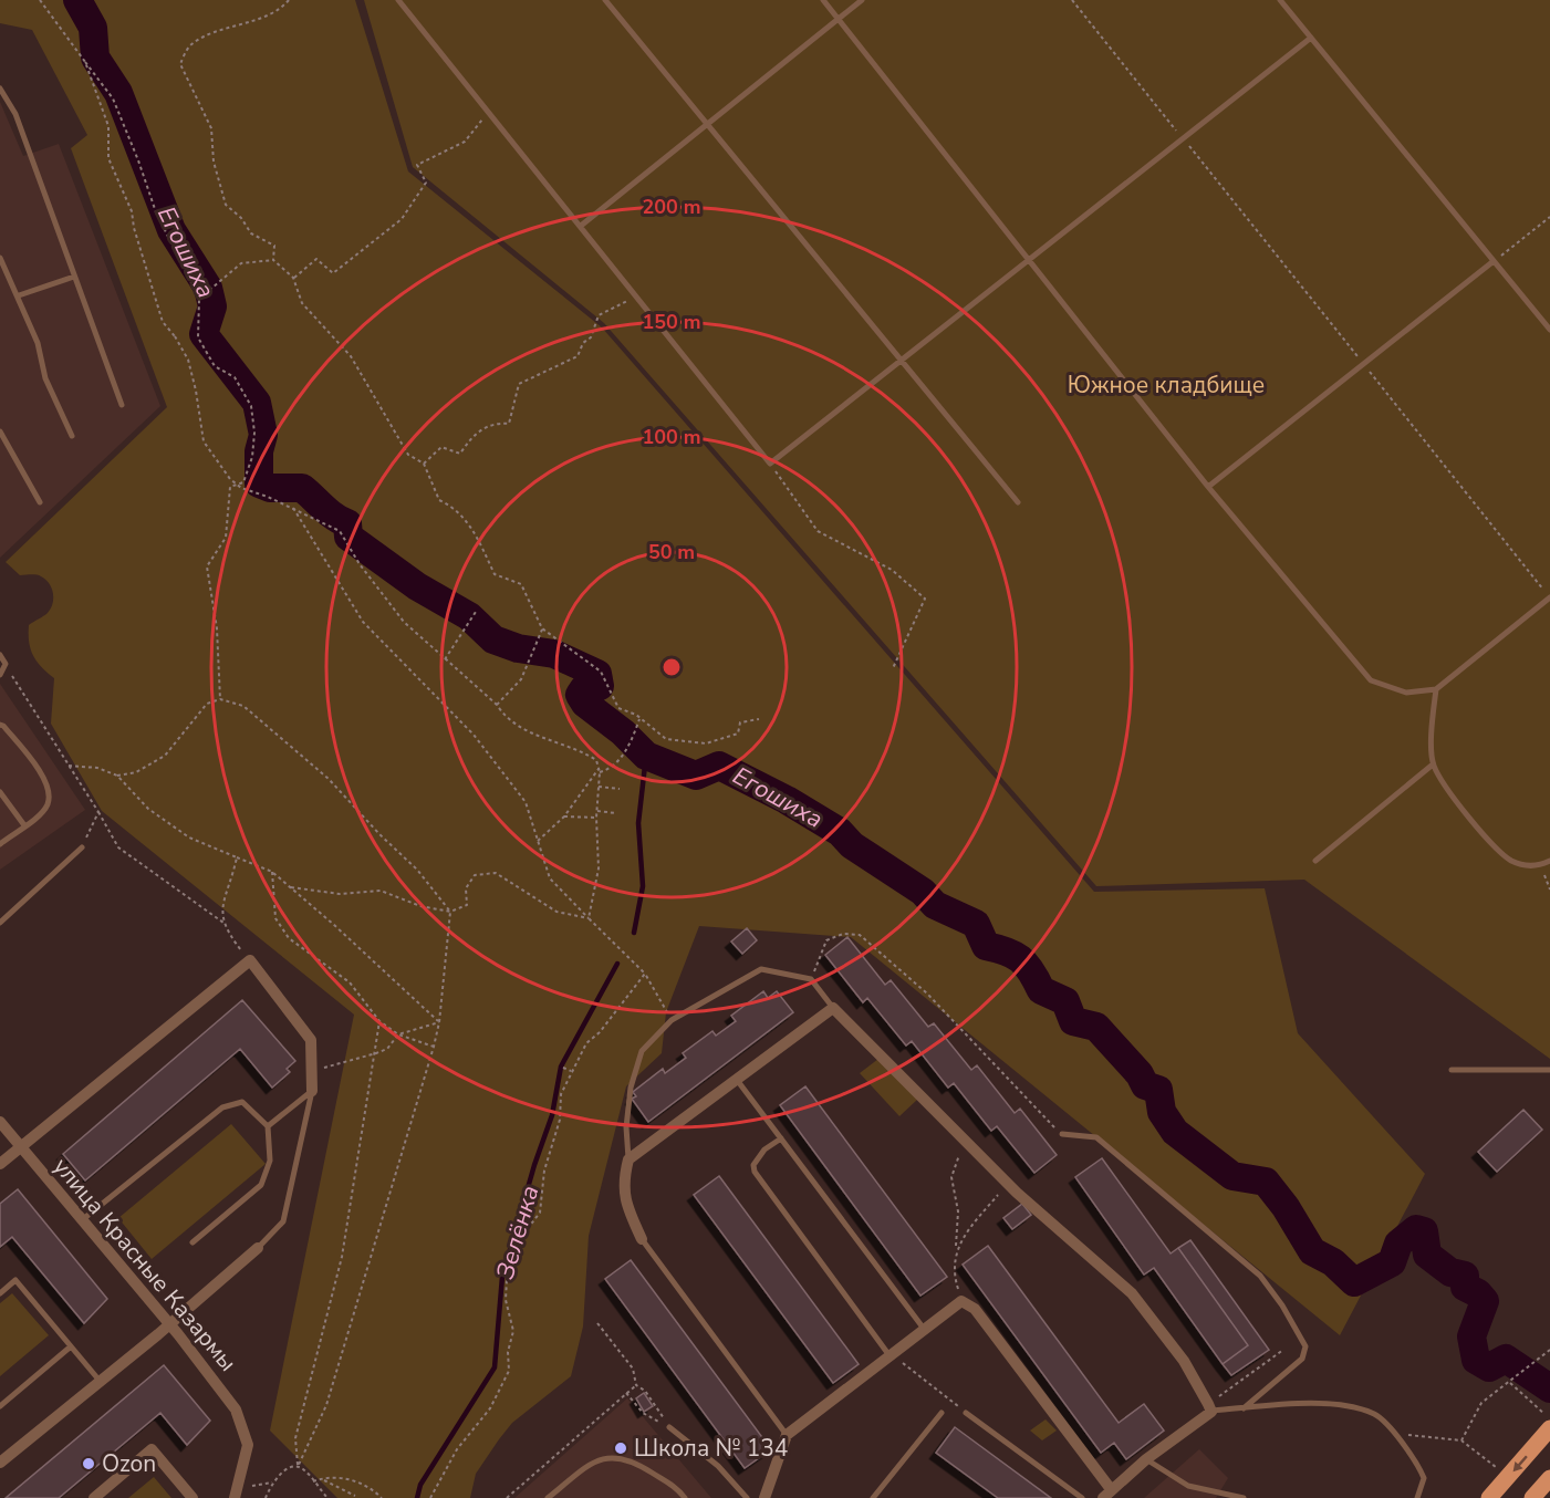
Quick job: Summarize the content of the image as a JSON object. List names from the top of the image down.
{
  "streets": {
    "street": ["улица Красные Казармы"]
  },
  "water": ["Егошиха", "Зелёнка"],
  "parks": ["Южное кладбище"],
  "places": ["Школа № 134", "Ozon"],
  "rings": [
    "200 m",
    "150 m",
    "100 m",
    "50 m"
  ]
}
